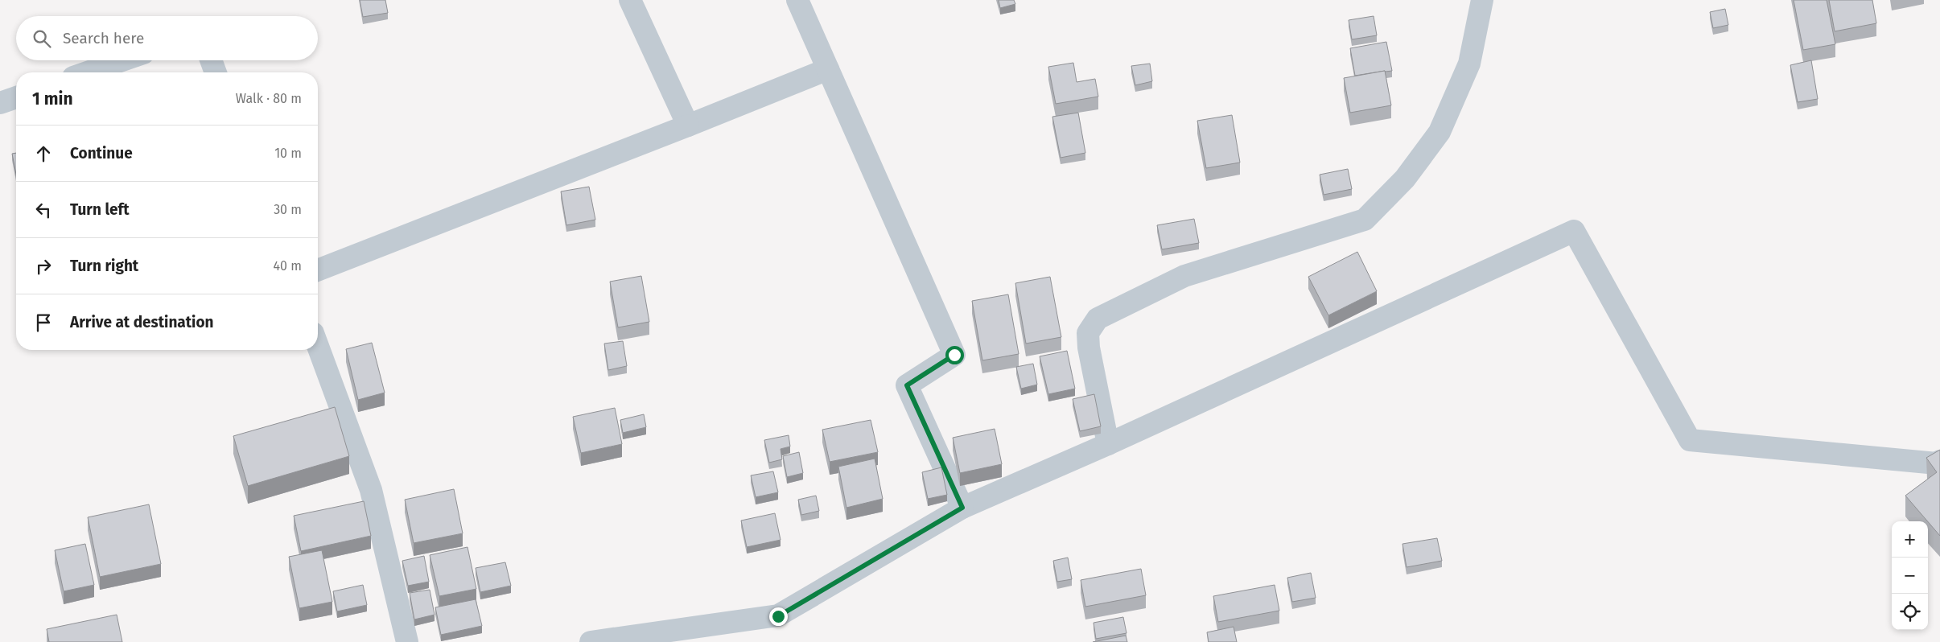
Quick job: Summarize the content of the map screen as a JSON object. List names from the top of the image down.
{
  "page": {
    "search": "Search here",
    "heading": ["1 min", "Walk · 80 m"],
    "list": [
      ["Continue", "10 m"],
      ["Turn left", "30 m"],
      ["Turn right", "40 m"],
      "Arrive at destination"
    ],
    "map_buttons": ["+", "−"]
  }
}
